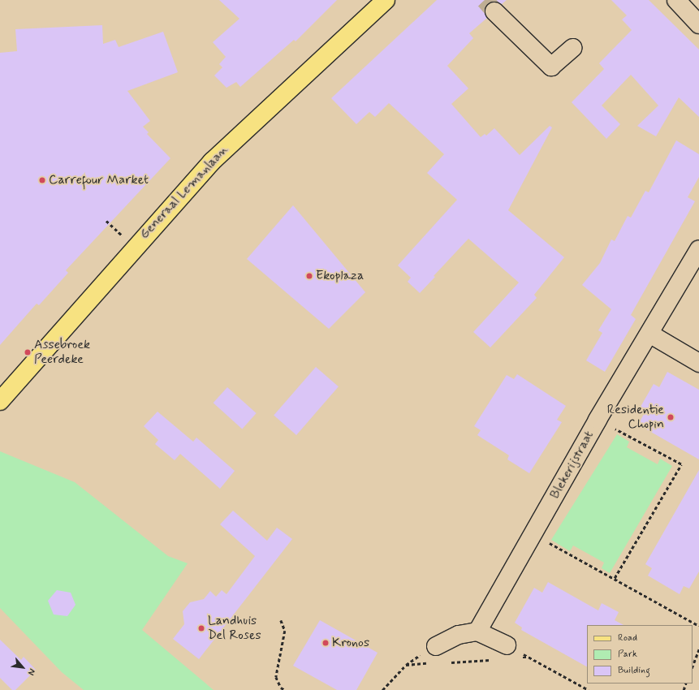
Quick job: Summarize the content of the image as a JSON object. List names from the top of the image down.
{
  "streets": {
    "main road": ["Generaal Lemanlaan"],
    "street": ["Blekerijstraat"]
  },
  "places": [
    "Carrefour Market",
    "Ekoplaza",
    "Assebroek Peerdeke",
    "Residentie Chopin",
    "Landhuis Del Roses",
    "Kronos"
  ],
  "legend": ["Road", "Park", "Building"],
  "north": "bottom right"
}
